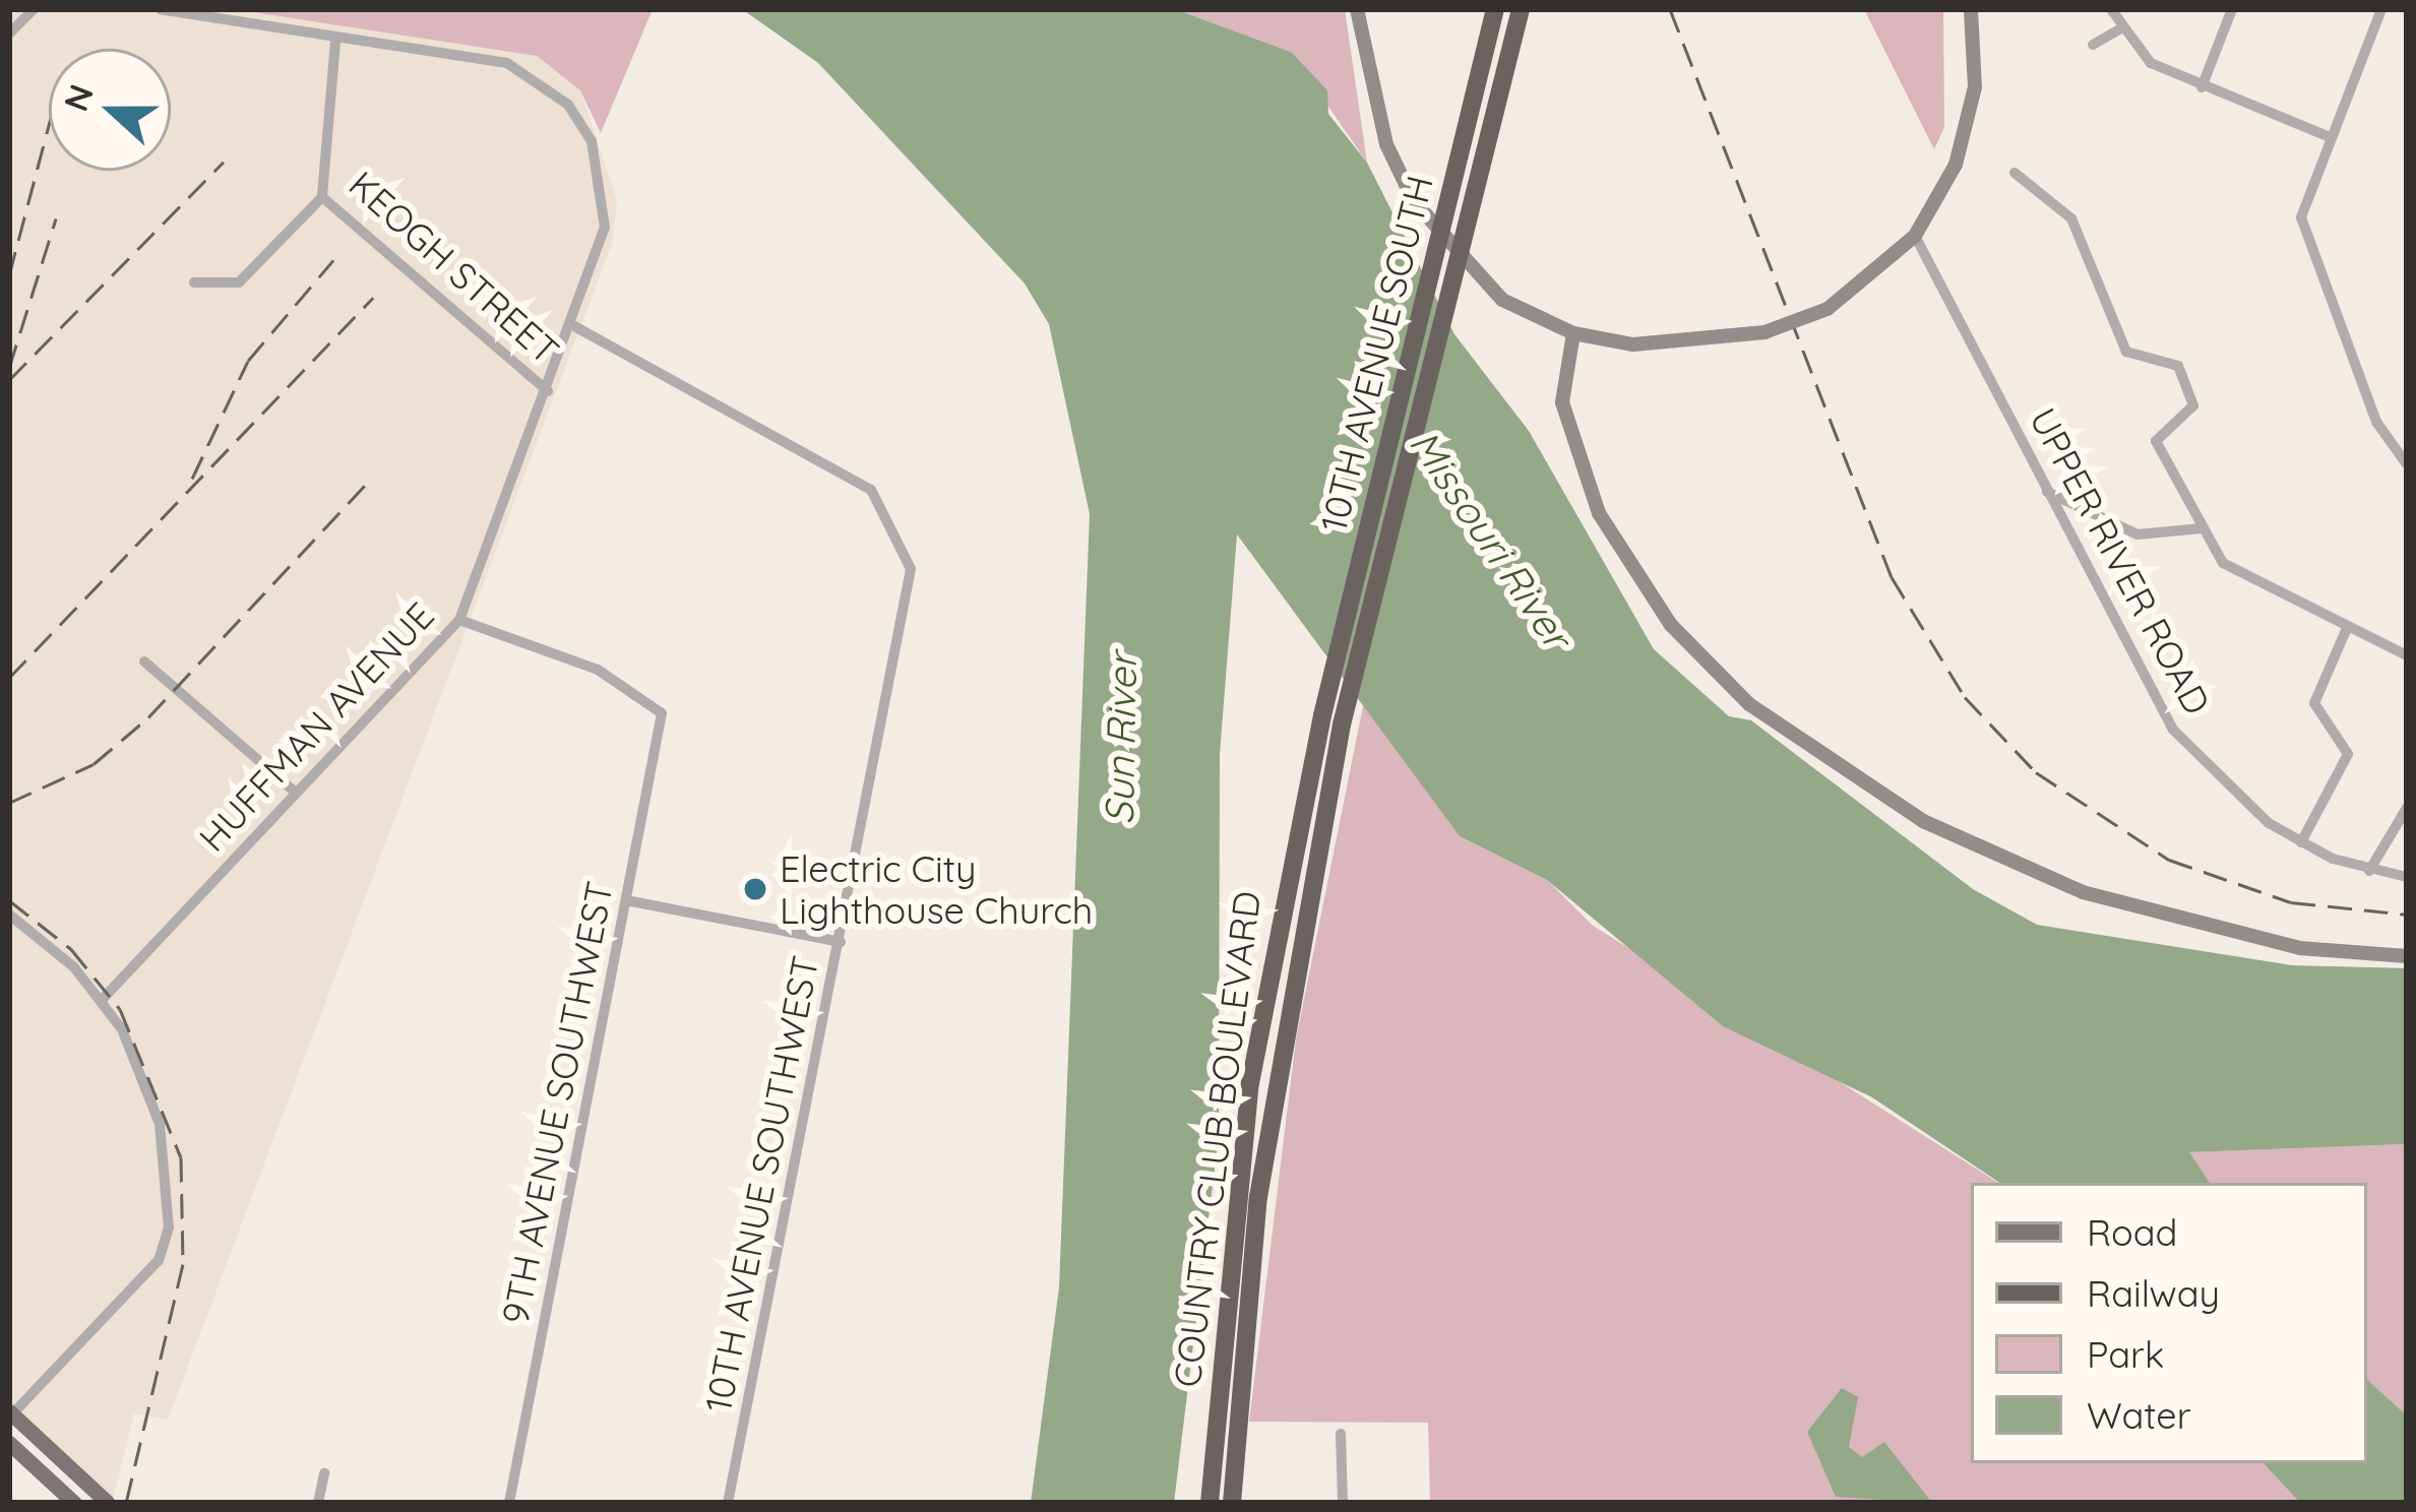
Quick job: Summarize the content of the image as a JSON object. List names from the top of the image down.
{
  "streets": {
    "highway": ["10TH AVENUE SOUTH", "COUNTRY CLUB BOULEVARD"],
    "street": [
      "KEOGH STREET",
      "UPPER RIVER ROAD",
      "HUFFMAN AVENUE",
      "9TH AVENUE SOUTHWEST",
      "10TH AVENUE SOUTHWEST"
    ]
  },
  "crossings": [
    ["KEOGH STREET", "HUFFMAN AVENUE"],
    ["10TH AVENUE SOUTH", "COUNTRY CLUB BOULEVARD"],
    ["HUFFMAN AVENUE", "9TH AVENUE SOUTHWEST"],
    ["HUFFMAN AVENUE", "10TH AVENUE SOUTHWEST"]
  ],
  "water": ["Missouri River", "Sun River"],
  "places": ["Electric City Lighthouse Church"],
  "legend": [
    "Road",
    "Railway",
    "Park",
    "Water"
  ],
  "north": "left"
}
